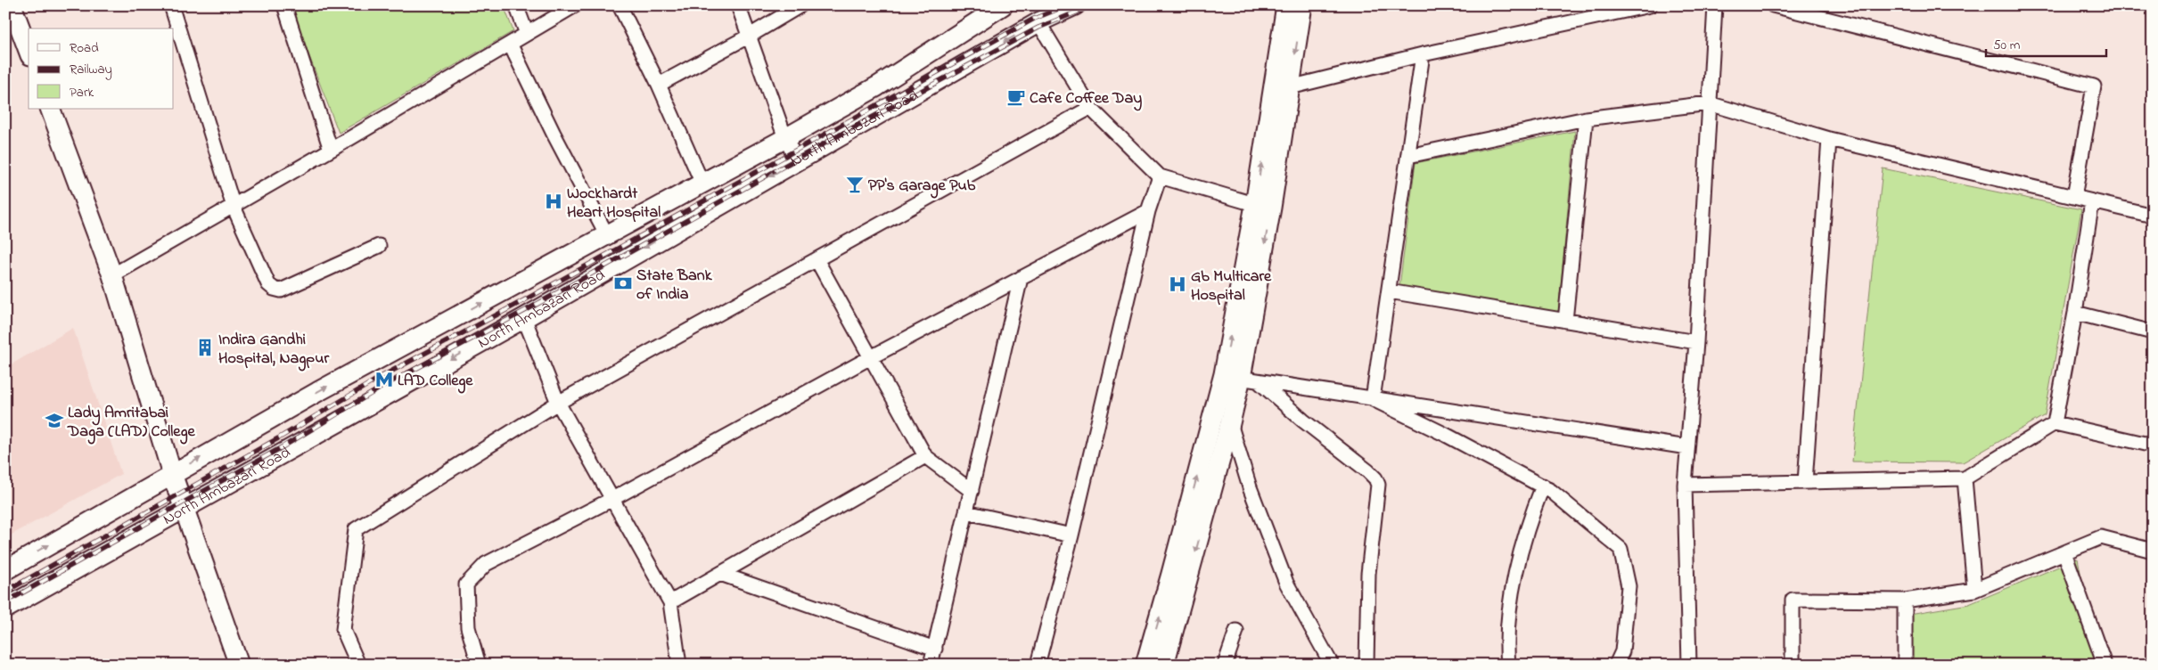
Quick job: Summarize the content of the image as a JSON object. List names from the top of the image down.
{
  "streets": {
    "main road": ["North Ambazari Road"]
  },
  "places": {
    "cafe": ["Cafe Coffee Day"],
    "bar": ["PP's Garage Pub"],
    "hospital": ["Wockhardt Heart Hospital", "Gb Multicare Hospital"],
    "bank": ["State Bank of India"],
    "building": ["Indira Gandhi Hospital, Nagpur"],
    "metro station": ["LAD College"],
    "school or university": ["Lady Amritabai Daga (LAD) College"]
  },
  "legend": ["Road", "Railway", "Park"],
  "scale_bar": "50 m"
}
